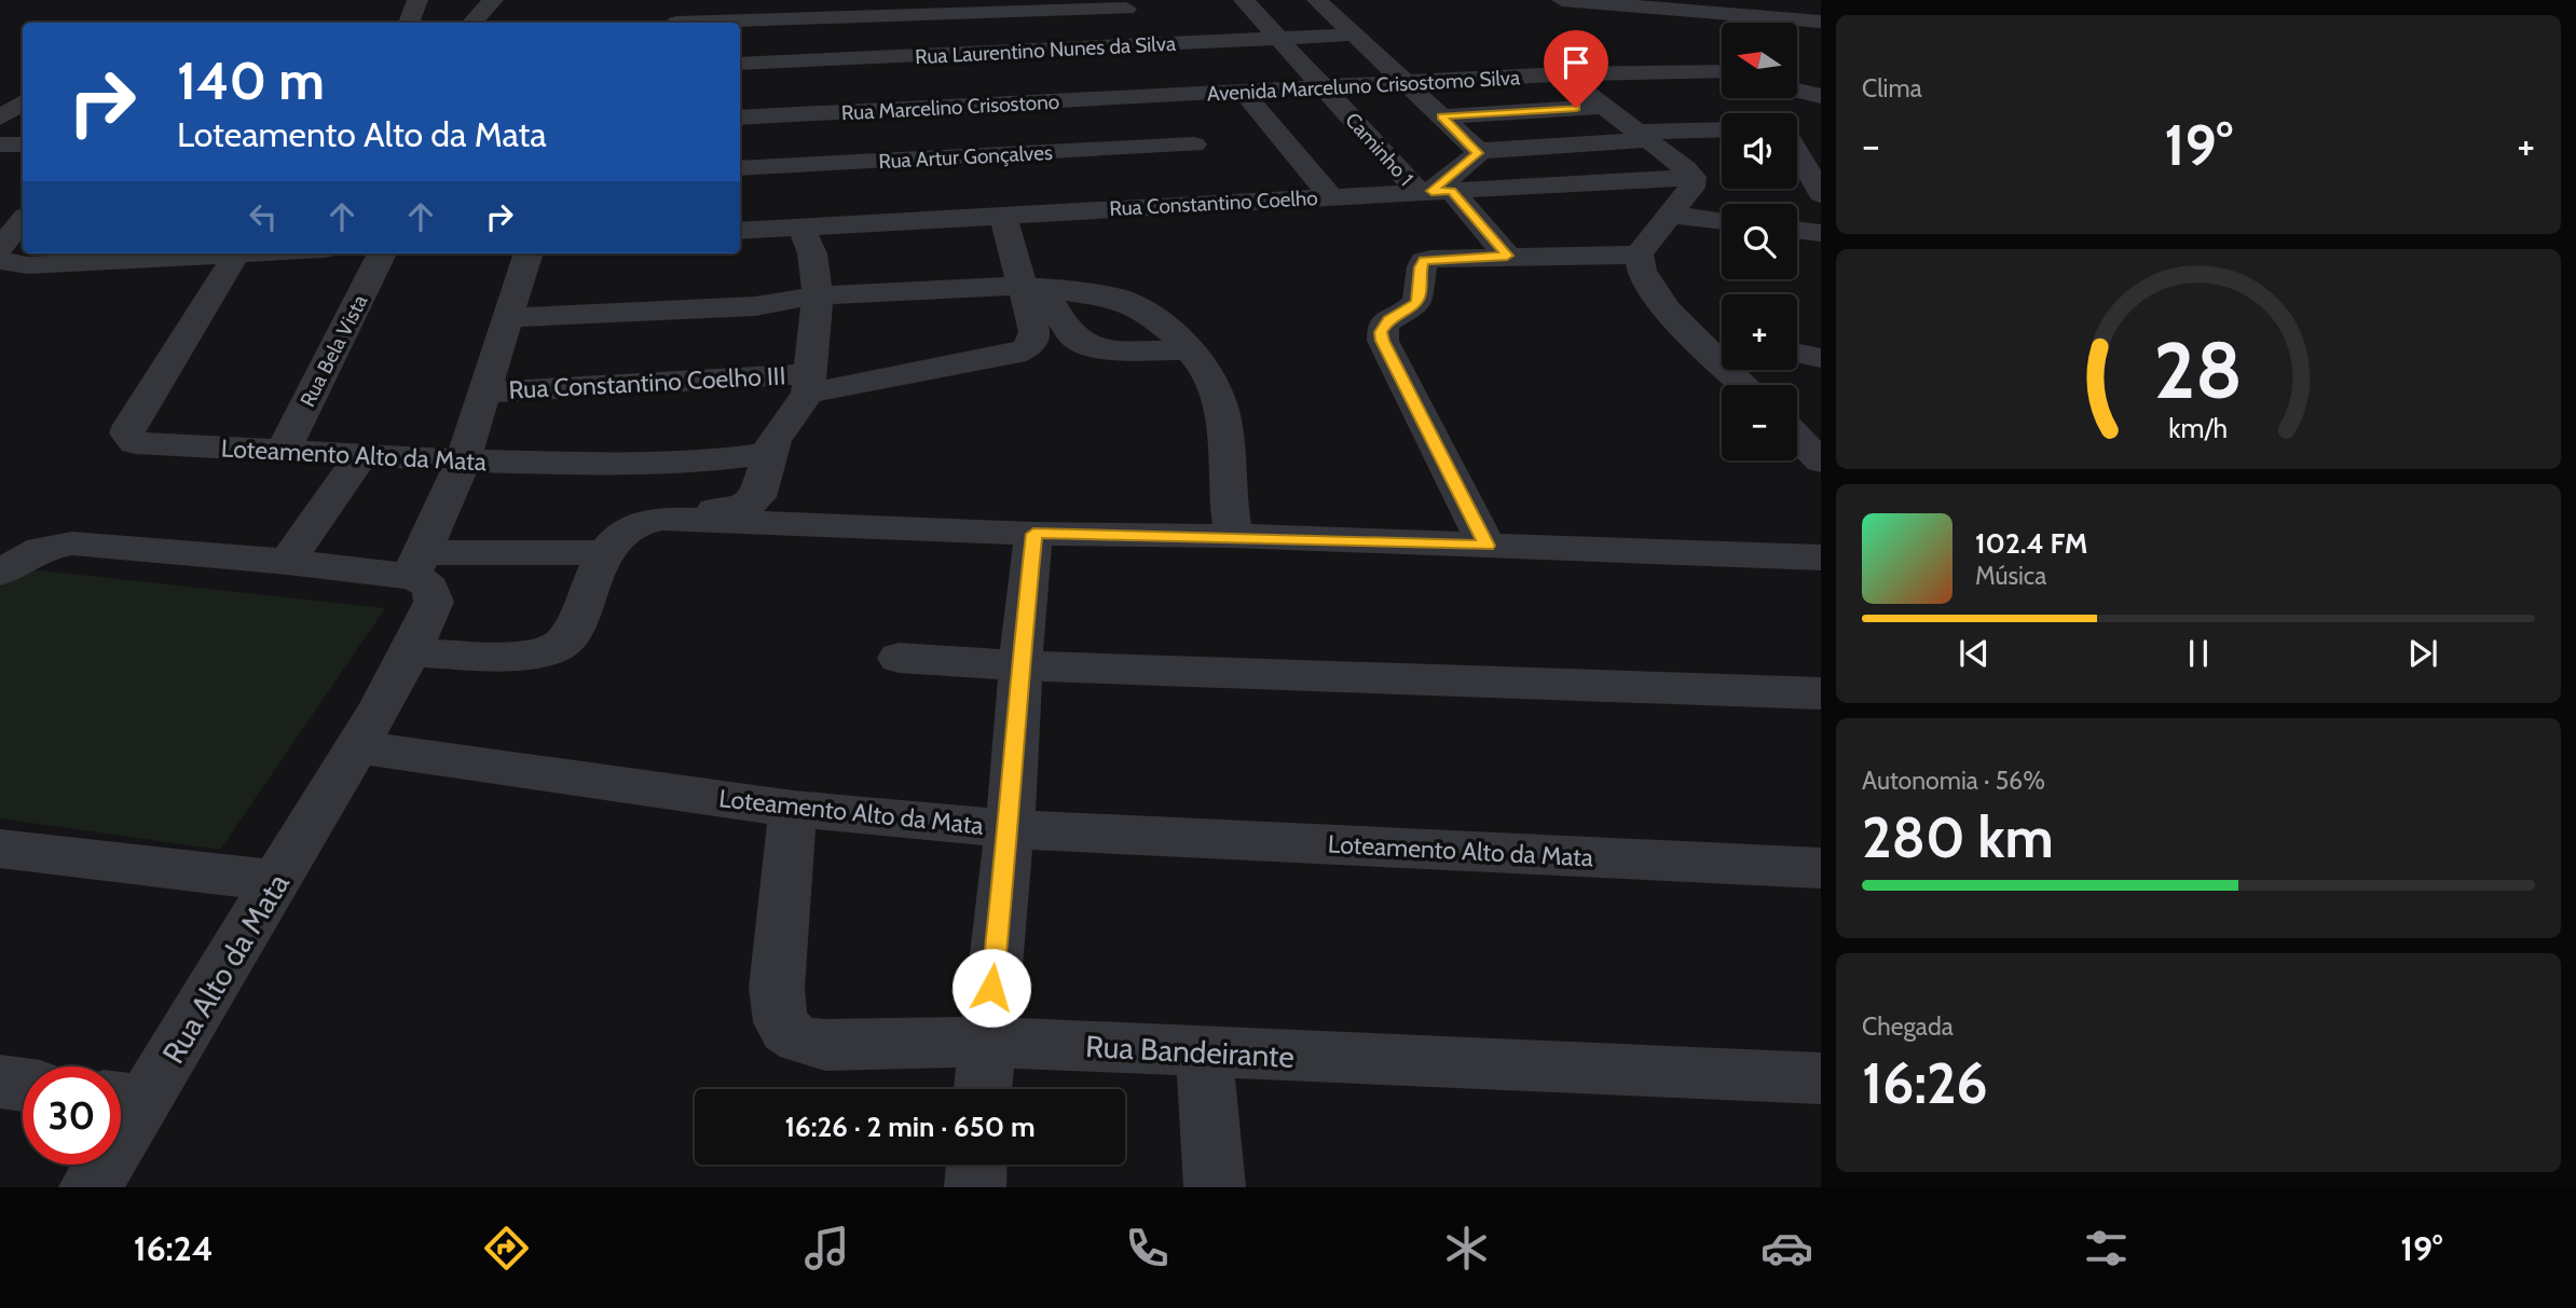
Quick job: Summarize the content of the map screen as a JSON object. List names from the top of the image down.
{
  "streets": {
    "street": [
      "Rua Laurentino Nunes da Silva",
      "Avenida Marceluno Crisostomo Silva",
      "Rua Marcelino Crisostono",
      "Caminho 1",
      "Rua Artur Gonçalves",
      "Rua Constantino Coelho",
      "Rua Bela Vista",
      "Rua Constantino Coelho III",
      "Loteamento Alto da Mata",
      "Rua Alto da Mata",
      "Rua Bandeirante"
    ]
  },
  "crossings": [
    ["Rua Laurentino Nunes da Silva", "Avenida Marceluno Crisostomo Silva"],
    ["Rua Laurentino Nunes da Silva", "Rua Marcelino Crisostono"],
    ["Rua Laurentino Nunes da Silva", "Caminho 1"],
    ["Avenida Marceluno Crisostomo Silva", "Rua Marcelino Crisostono"],
    ["Avenida Marceluno Crisostomo Silva", "Caminho 1"],
    ["Caminho 1", "Rua Constantino Coelho"],
    ["Rua Artur Gonçalves", "Rua Constantino Coelho"],
    ["Rua Bela Vista", "Loteamento Alto da Mata"],
    ["Loteamento Alto da Mata", "Rua Alto da Mata"],
    ["Loteamento Alto da Mata", "Rua Bandeirante"]
  ],
  "north": "left",
  "page": {
    "tile": [
      "Clima",
      ["Autonomia · 56%", "280 km"],
      ["Chegada", "16:26"]
    ],
    "map_buttons": ["+", "−"],
    "turn": ["140 m", "Loteamento Alto da Mata"],
    "heat": ["−", "19°", "+"],
    "song": ["102.4 FM", "Música"],
    "limit": "30",
    "trip": "16:26 · 2 min · 650 m",
    "tabs": ["16:24", "19°"],
    "gauge": ["28", "km/h"]
  }
}
